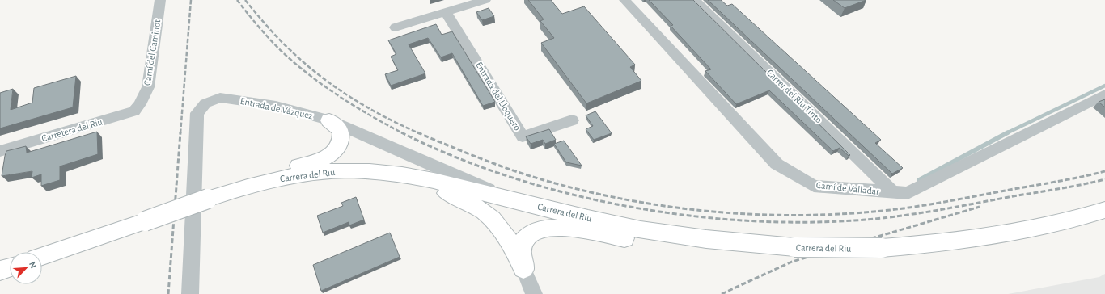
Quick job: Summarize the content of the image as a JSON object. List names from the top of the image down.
{
  "streets": {
    "street": [
      "Camí del Caminot",
      "Entrada del Lloquero",
      "Carrer del Riu Tinto",
      "Entrada de Vázquez",
      "Carretera del Riu",
      "Carrera del Riu",
      "Camí de Valladar"
    ]
  },
  "crossings": [
    ["Camí del Caminot", "Carretera del Riu"],
    ["Carrer del Riu Tinto", "Camí de Valladar"],
    ["Entrada de Vázquez", "Carrera del Riu"]
  ],
  "north": "top right"
}
